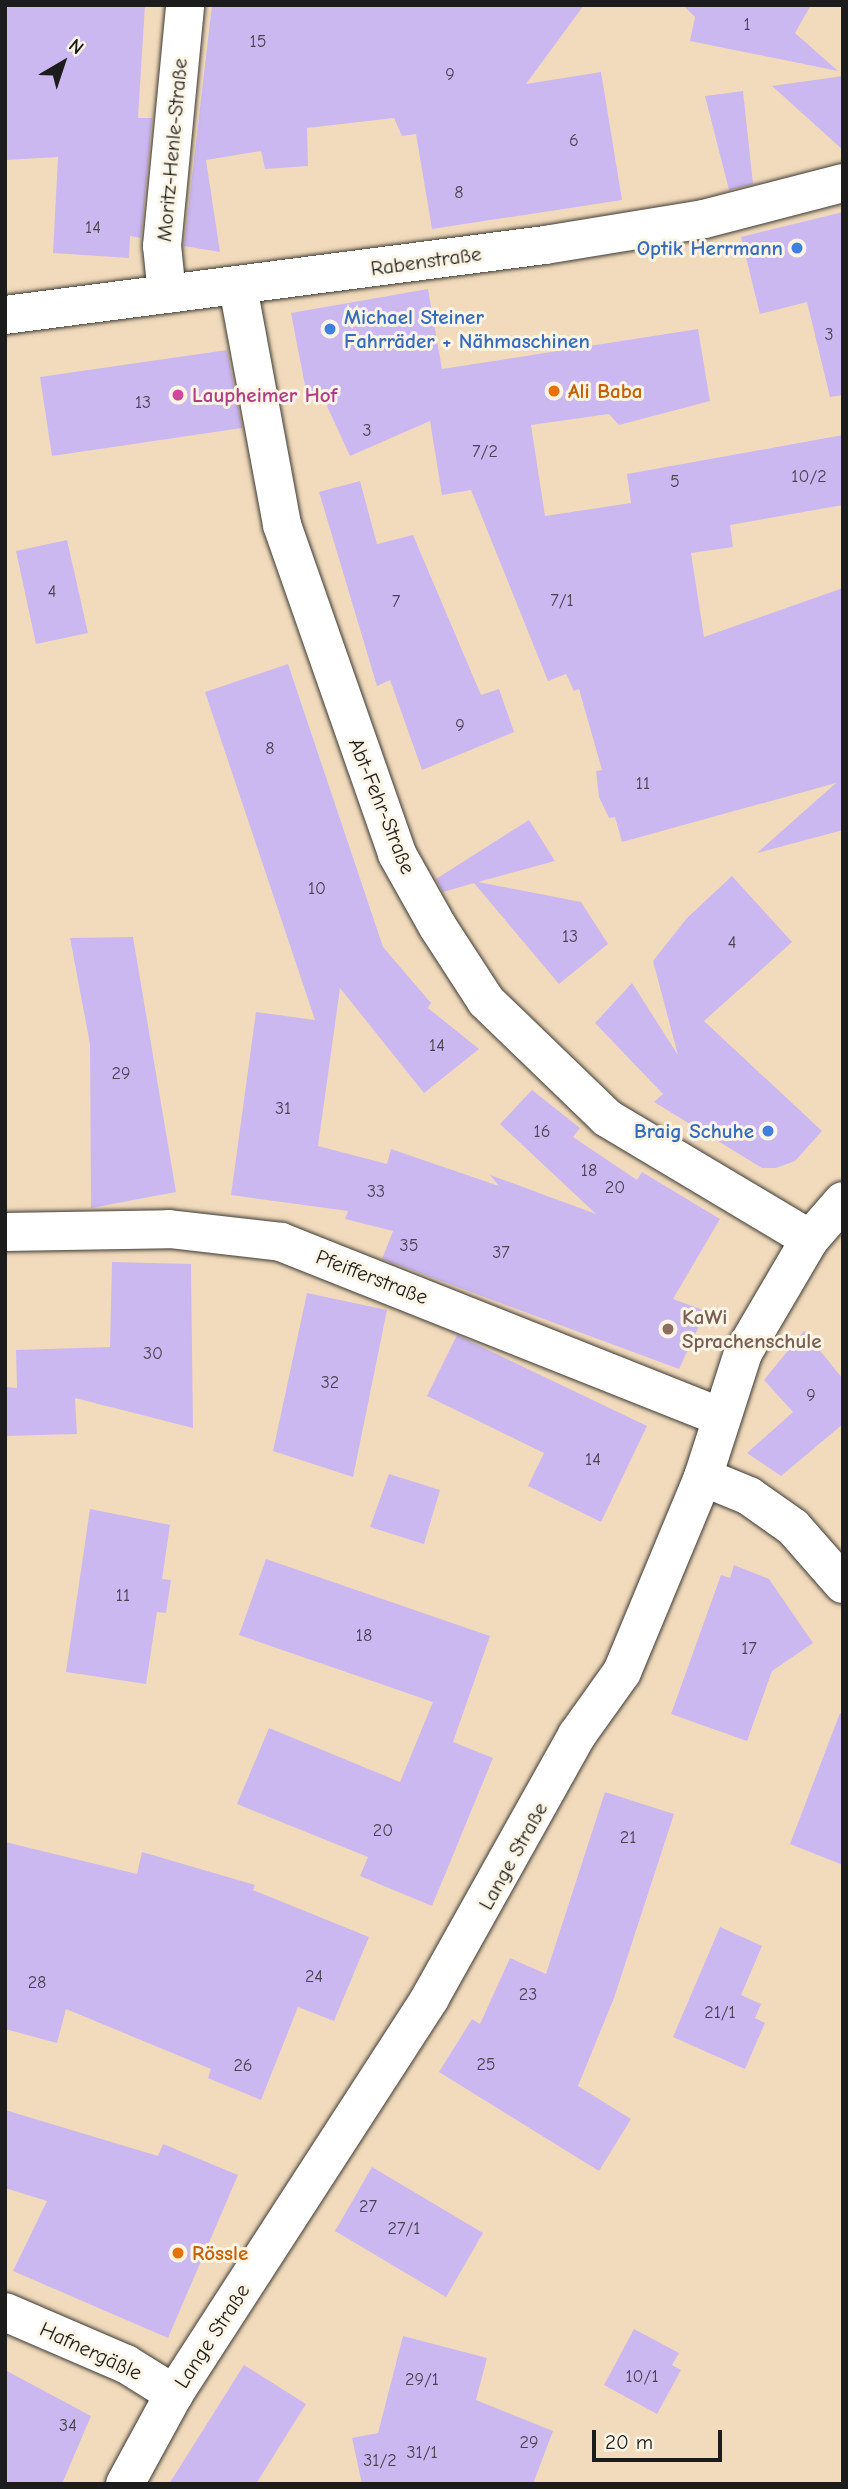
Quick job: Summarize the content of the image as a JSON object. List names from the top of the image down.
{
  "streets": {
    "street": [
      "Moritz-Henle-Straße",
      "Rabenstraße",
      "Abt-Fehr-Straße",
      "Pfeifferstraße",
      "Lange Straße",
      "Hafnergäßle"
    ]
  },
  "crossings": [
    ["Moritz-Henle-Straße", "Rabenstraße"],
    ["Rabenstraße", "Abt-Fehr-Straße"],
    ["Abt-Fehr-Straße", "Lange Straße"],
    ["Pfeifferstraße", "Lange Straße"],
    ["Lange Straße", "Hafnergäßle"]
  ],
  "places": [
    "Optik Herrmann",
    "Michael Steiner Fahrräder + Nähmaschinen",
    "Ali Baba",
    "Laupheimer Hof",
    "Braig Schuhe",
    "KaWi Sprachenschule",
    "Rössle"
  ],
  "house_numbers": [
    "1",
    "15",
    "9",
    "6",
    "8",
    "14",
    "3",
    "13",
    "3",
    "7/2",
    "10/2",
    "5",
    "4",
    "7/1",
    "7",
    "9",
    "8",
    "11",
    "10",
    "13",
    "4",
    "14",
    "29",
    "31",
    "16",
    "18",
    "20",
    "33",
    "35",
    "37",
    "30",
    "32",
    "9",
    "14",
    "11",
    "18",
    "17",
    "20",
    "21",
    "24",
    "28",
    "23",
    "21/1",
    "25",
    "26",
    "27",
    "27/1",
    "10/1",
    "29/1",
    "34",
    "29",
    "31/1",
    "31/2"
  ],
  "scale_bar": "20 m",
  "north": "top right"
}
